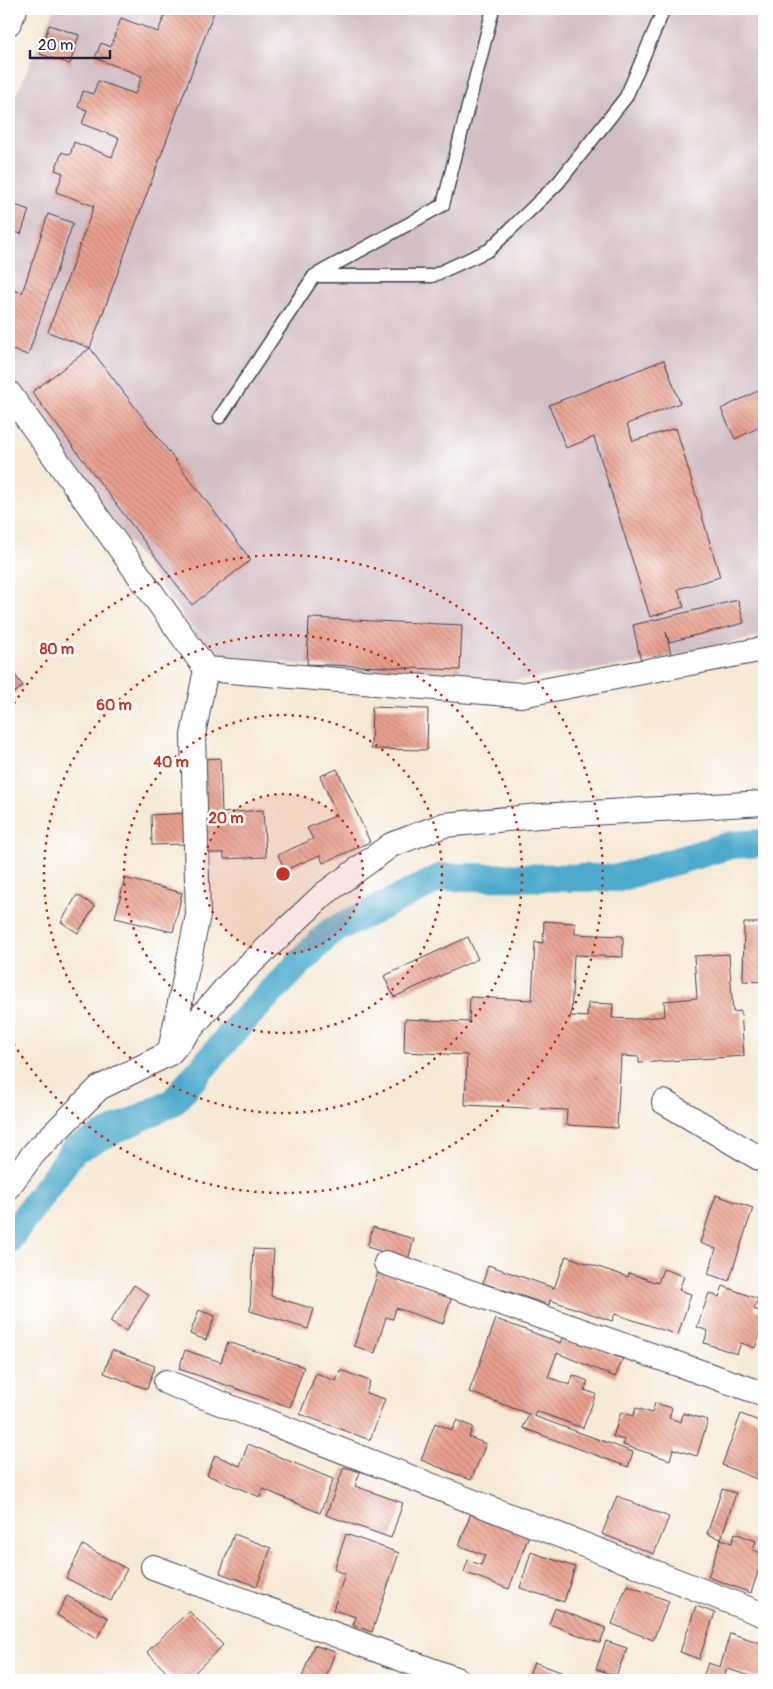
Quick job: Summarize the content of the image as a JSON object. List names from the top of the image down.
{
  "scale_bar": "20 m",
  "rings": [
    "80 m",
    "60 m",
    "40 m",
    "20 m"
  ]
}
